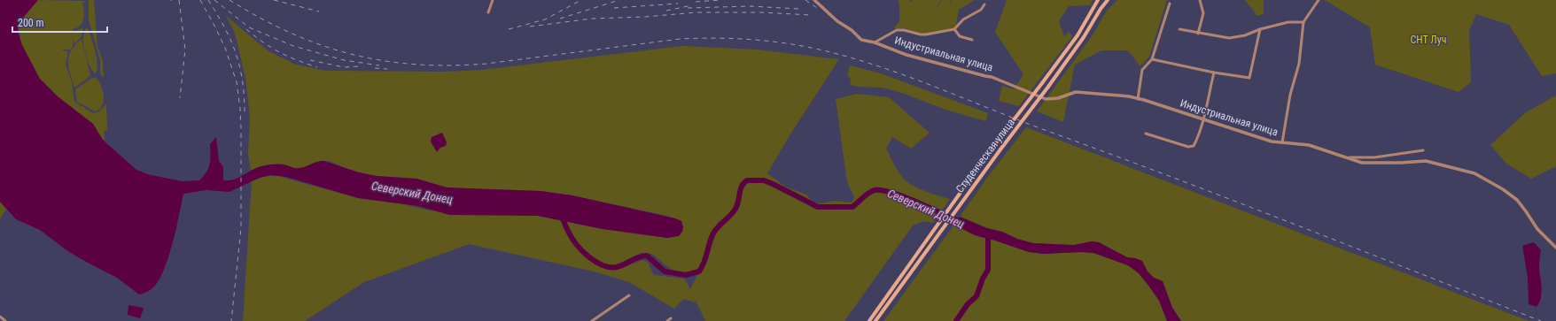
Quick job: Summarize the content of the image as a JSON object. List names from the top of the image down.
{
  "streets": {
    "main road": ["Студенческая улица"],
    "street": ["Индустриальная улица"]
  },
  "water": ["Северский Донец"],
  "parks": ["СНТ Луч"],
  "scale_bar": "200 m"
}
